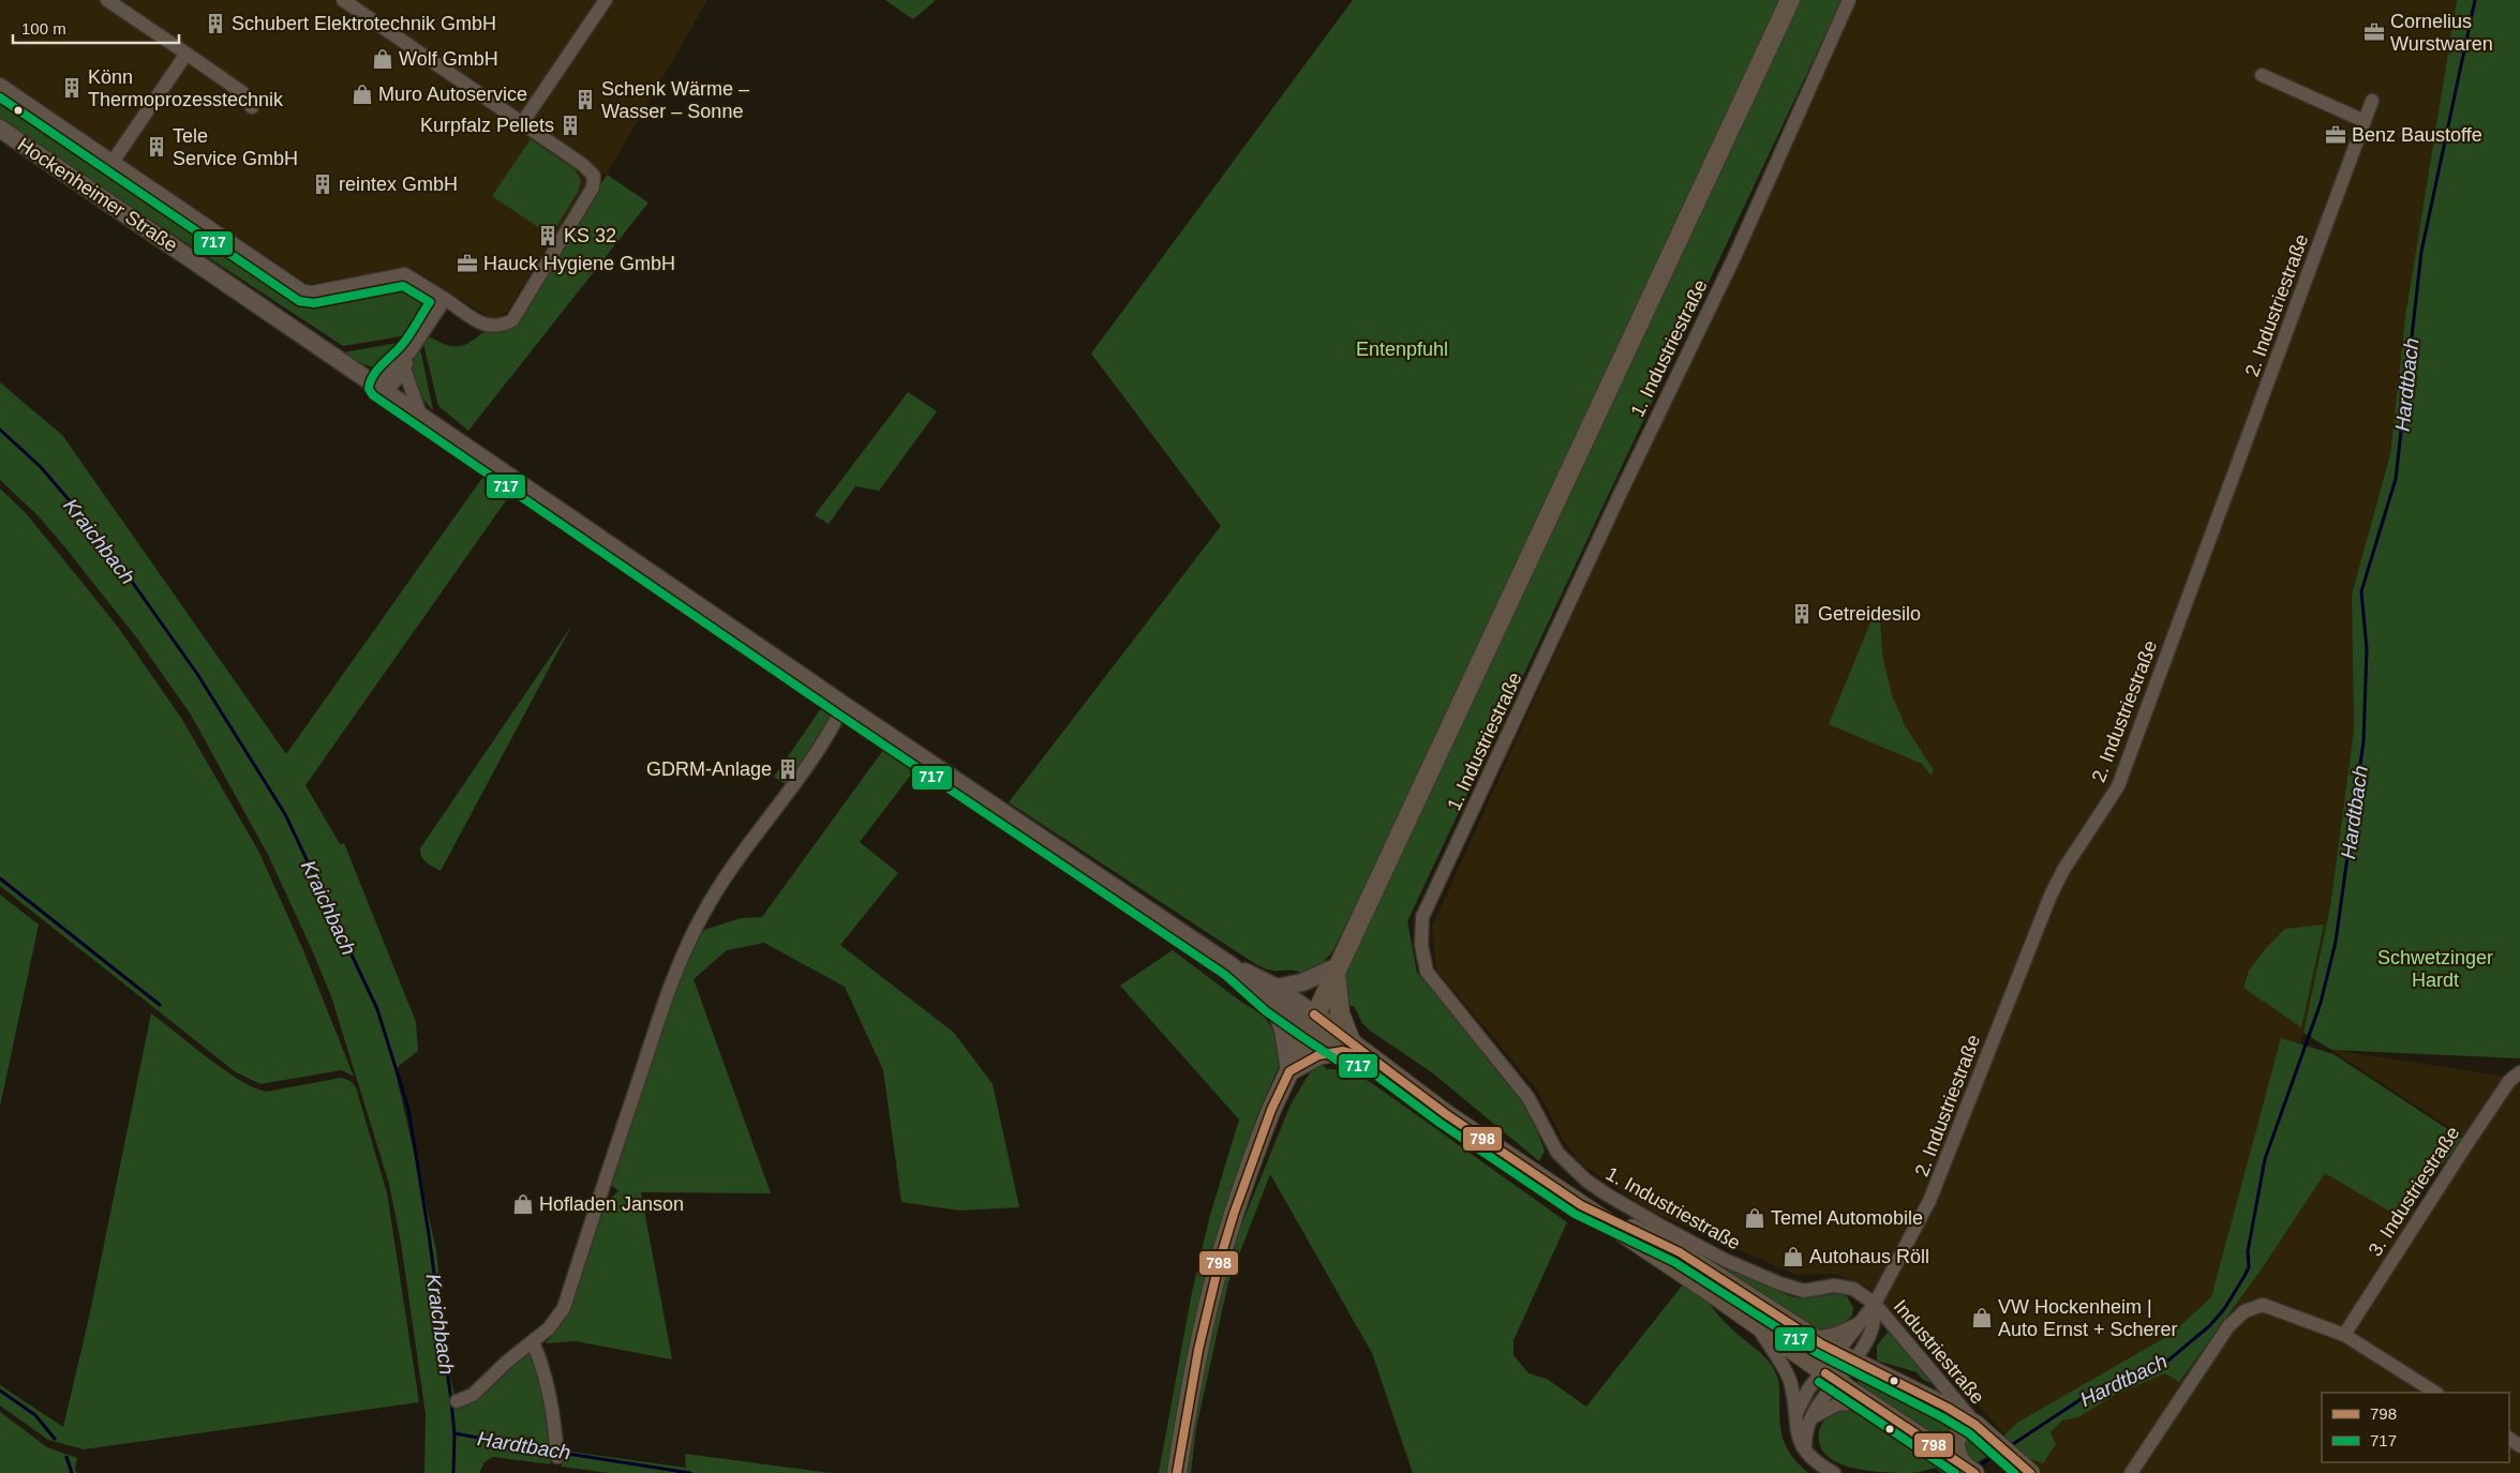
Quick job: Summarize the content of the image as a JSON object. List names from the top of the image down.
{
  "streets": {
    "main road": ["Hockenheimer Straße"],
    "street": [
      "2. Industriestraße",
      "1. Industriestraße",
      "3. Industriestraße",
      "Industriestraße"
    ]
  },
  "crossings": [
    ["2. Industriestraße", "1. Industriestraße"],
    ["2. Industriestraße", "Industriestraße"],
    ["1. Industriestraße", "Industriestraße"]
  ],
  "water": ["Hardtbach", "Kraichbach"],
  "parks": ["Entenpfuhl", "Schwetzinger Hardt"],
  "places": {
    "building": [
      "Schubert Elektrotechnik GmbH",
      "Könn Thermoprozesstechnik",
      "Schenk Wärme – Wasser – Sonne",
      "Kurpfalz Pellets",
      "Tele Service GmbH",
      "reintex GmbH",
      "KS 32",
      "Getreidesilo",
      "GDRM-Anlage"
    ],
    "office": ["Cornelius Wurstwaren", "Benz Baustoffe", "Hauck Hygiene GmbH"],
    "shop": [
      "Wolf GmbH",
      "Muro Autoservice",
      "Hofladen Janson",
      "Temel Automobile",
      "Autohaus Röll",
      "VW Hockenheim | Auto Ernst + Scherer"
    ]
  },
  "lines": ["transit line 717", "transit line 798"],
  "legend": ["798", "717"],
  "scale_bar": "100 m"
}
